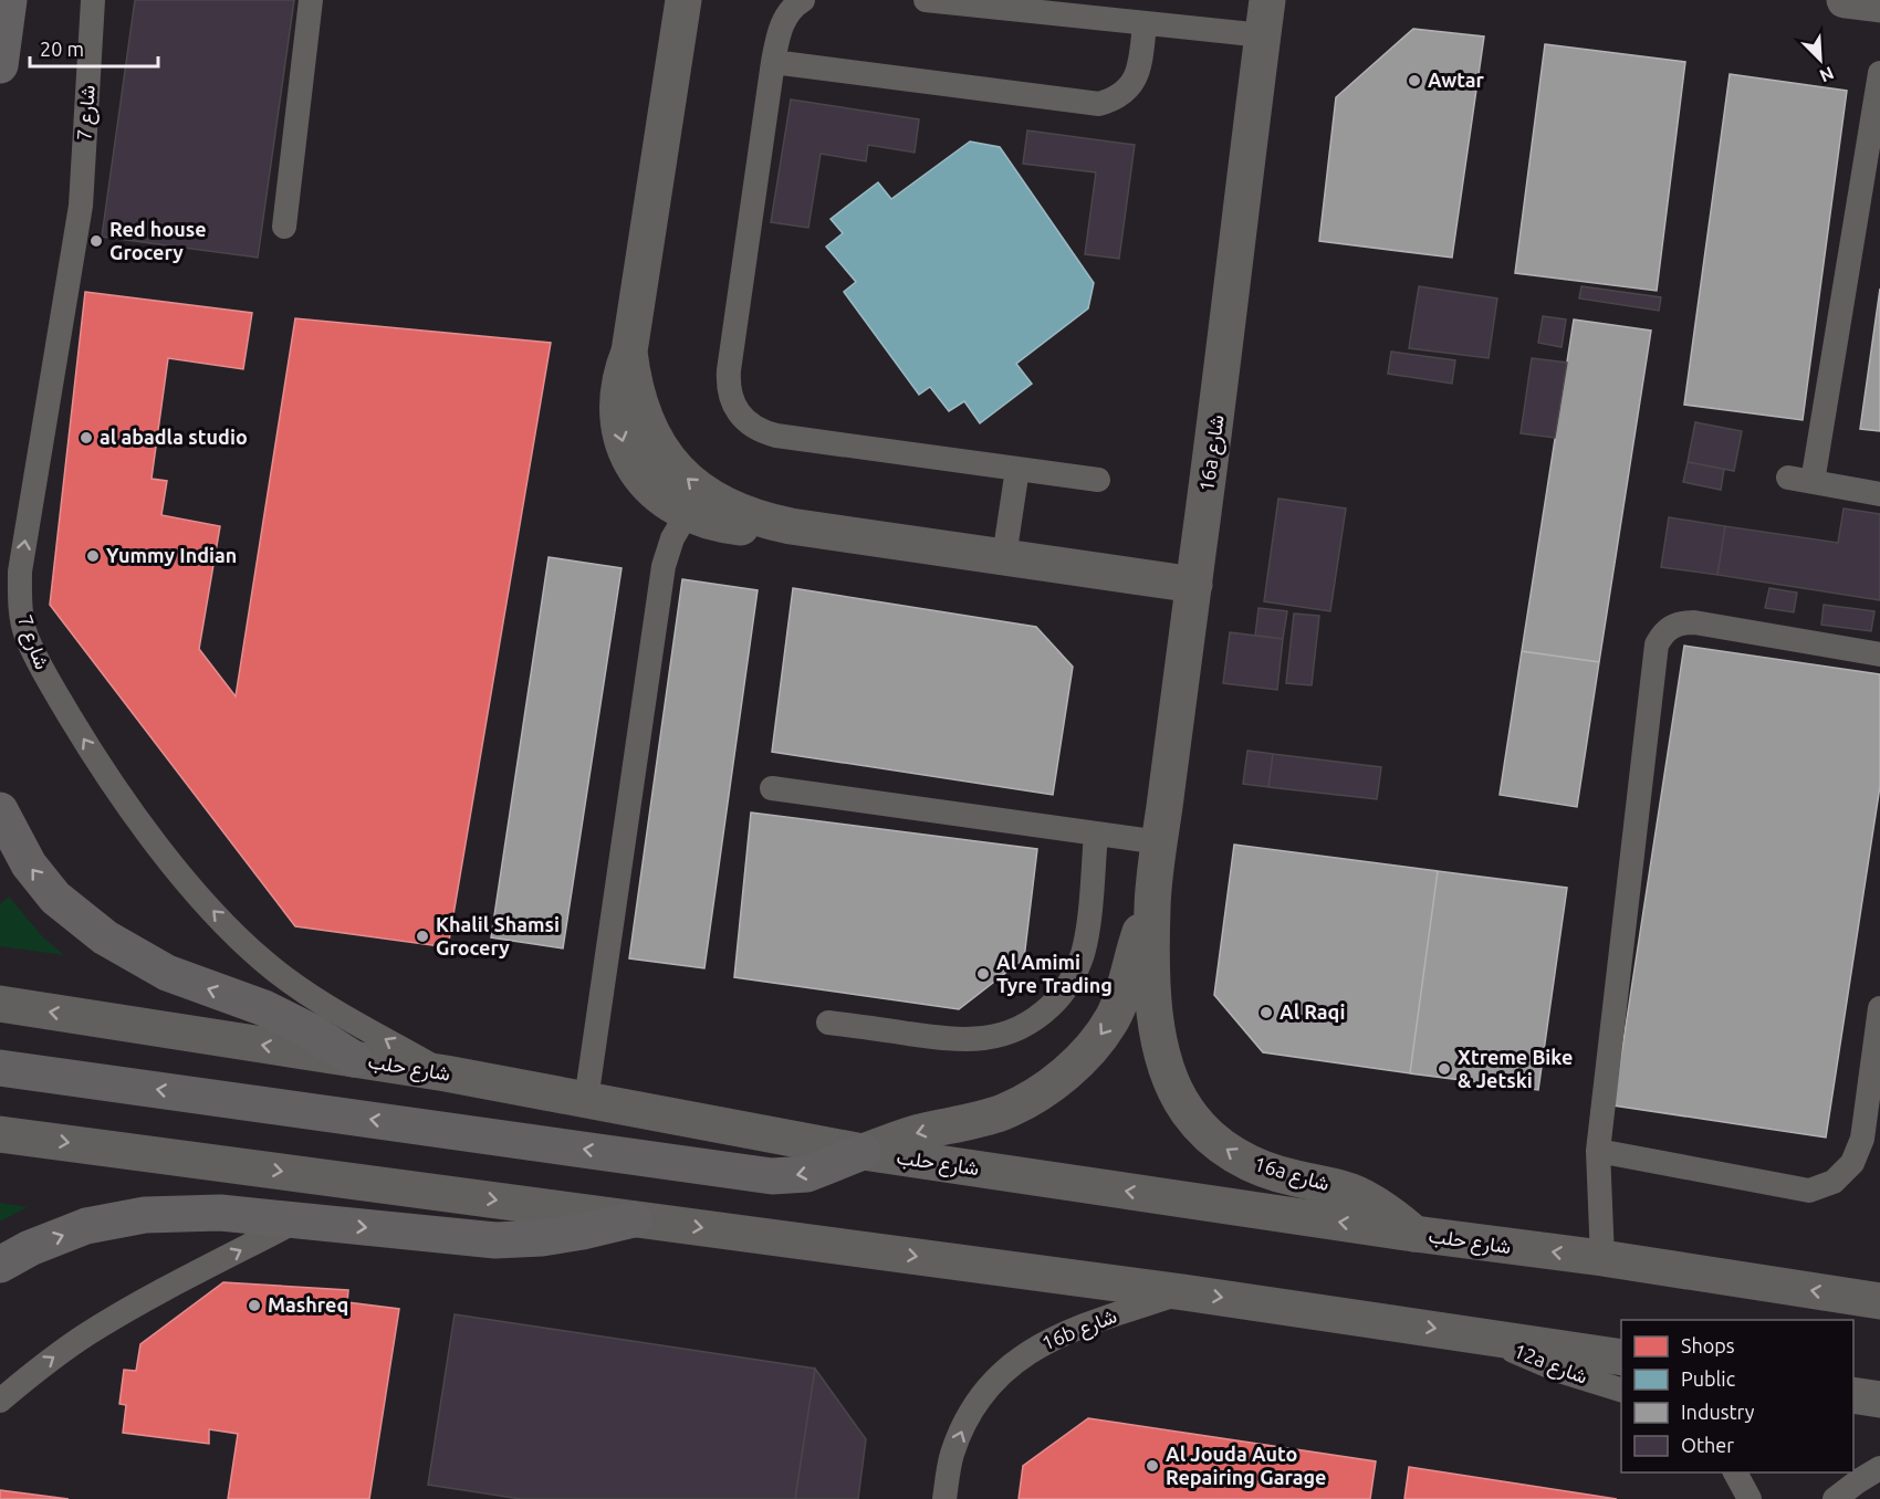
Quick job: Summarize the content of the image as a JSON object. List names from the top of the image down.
{
  "streets": {
    "street": ["16a شارع", "شارع حلب"],
    "lane": ["شارع 7", "16b شارع", "12a شارع"]
  },
  "crossings": [
    ["شارع 7", "شارع حلب"],
    ["16a شارع", "شارع حلب"]
  ],
  "one_way": ["شارع 7", "16b شارع"],
  "places": [
    "Awtar",
    "Red house Grocery",
    "al abadla studio",
    "Yummy Indian",
    "Khalil Shamsi Grocery",
    "Al Amimi Tyre Trading",
    "Al Raqi",
    "Xtreme Bike & Jetski",
    "Mashreq",
    "Al Jouda Auto Repairing Garage"
  ],
  "legend": [
    "Shops",
    "Public",
    "Industry",
    "Other"
  ],
  "scale_bar": "20 m",
  "north": "bottom right"
}
